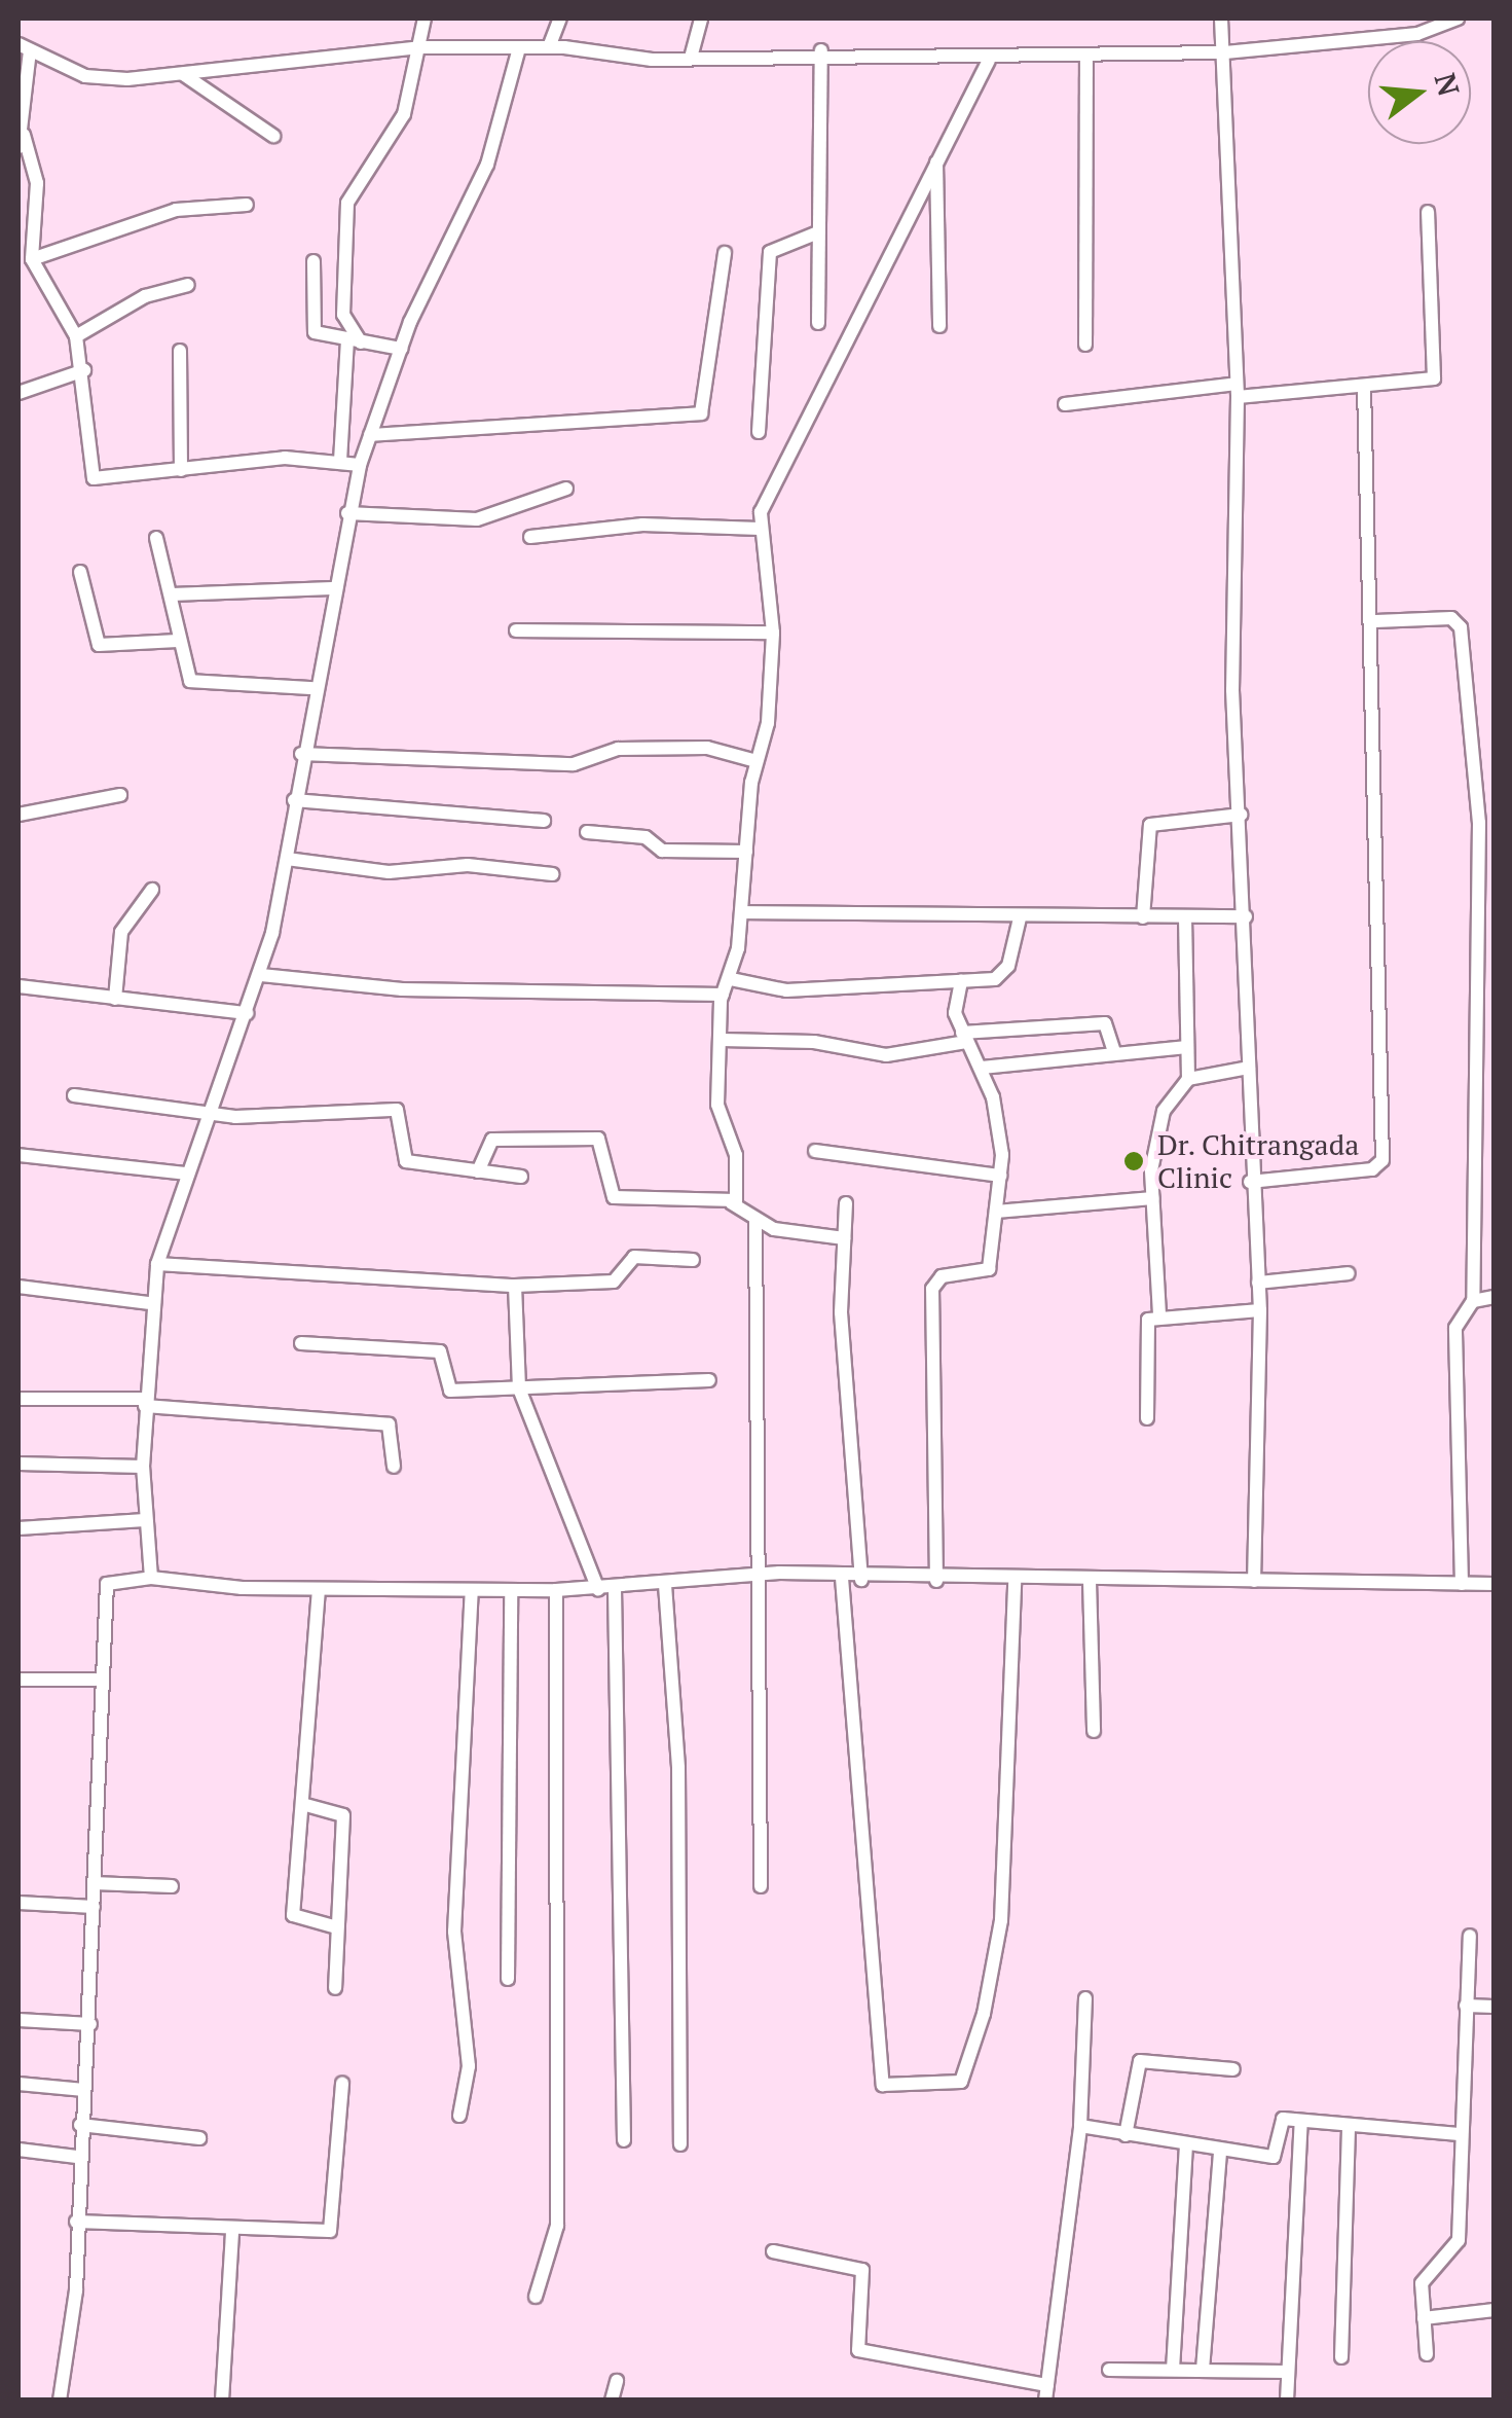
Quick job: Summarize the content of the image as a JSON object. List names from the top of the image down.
{
  "places": ["Dr. Chitrangada Clinic"],
  "north": "right"
}
